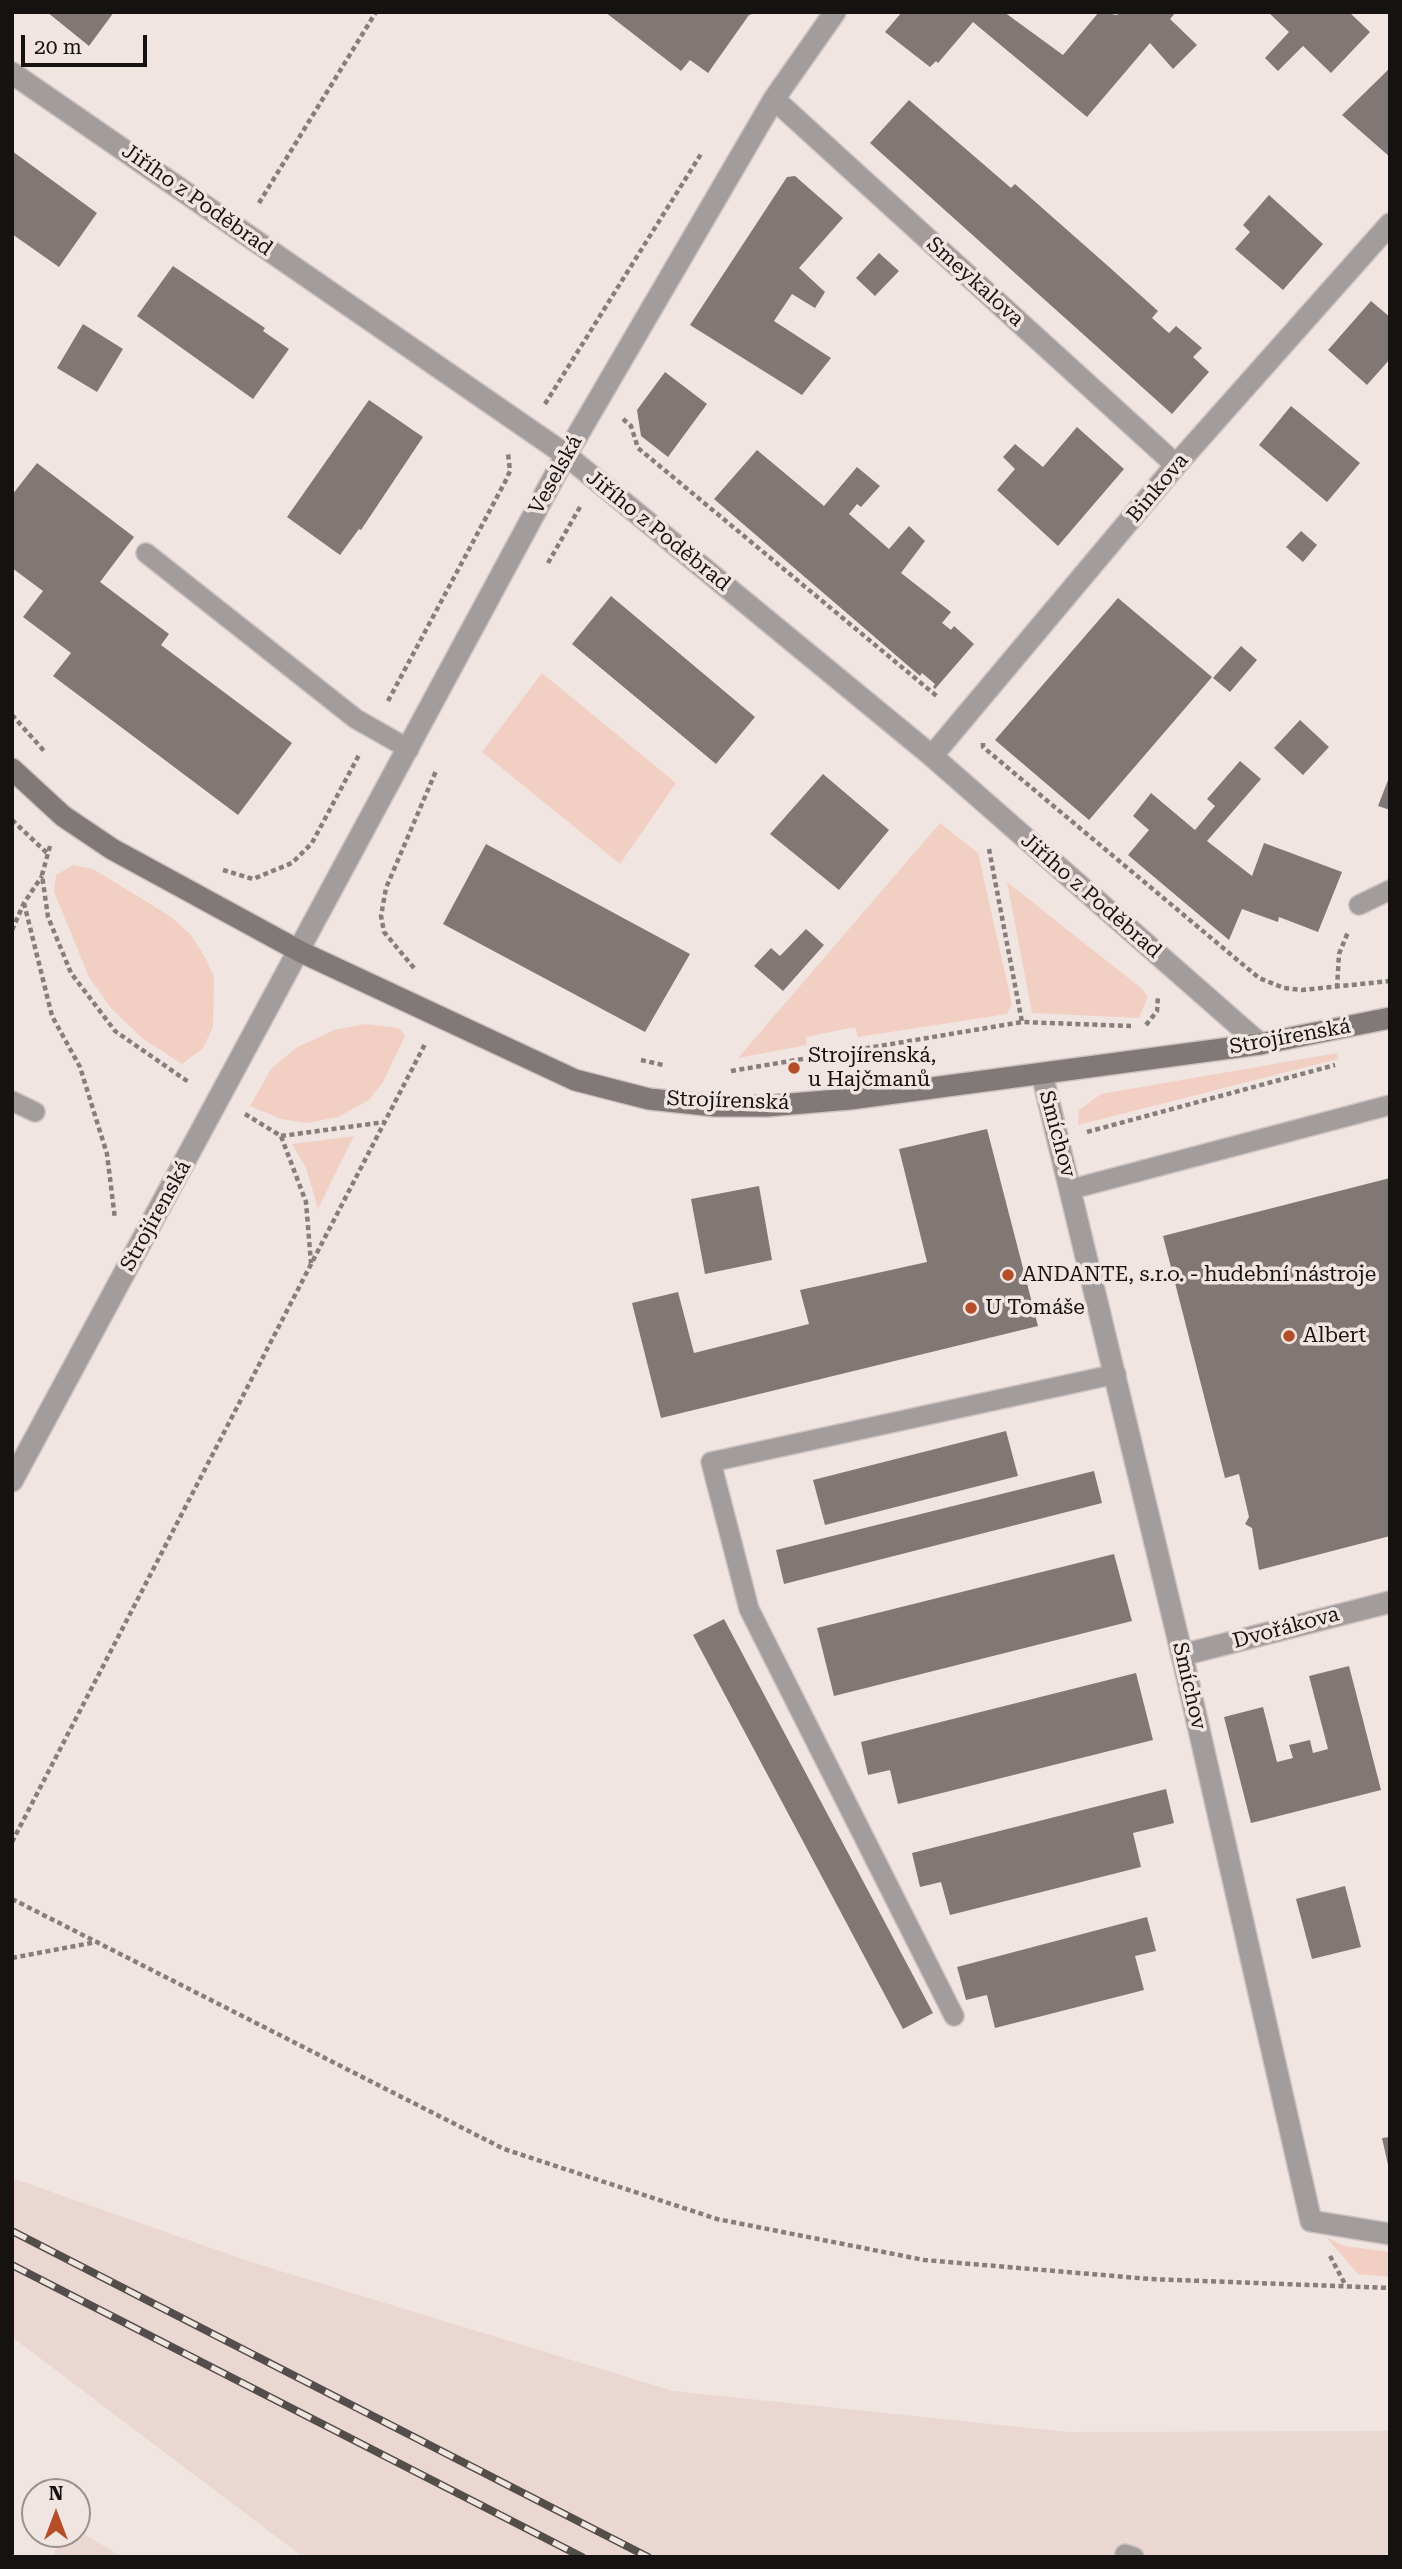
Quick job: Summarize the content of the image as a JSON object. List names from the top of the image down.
{
  "streets": {
    "street": [
      "Jiřího z Poděbrad",
      "Smeykalova",
      "Veselská",
      "Binkova",
      "Strojírenská",
      "Smíchov",
      "Dvořákova"
    ]
  },
  "crossings": [
    ["Jiřího z Poděbrad", "Veselská"],
    ["Jiřího z Poděbrad", "Binkova"],
    ["Jiřího z Poděbrad", "Strojírenská"],
    ["Smeykalova", "Veselská"],
    ["Smeykalova", "Binkova"],
    ["Veselská", "Strojírenská"],
    ["Strojírenská", "Smíchov"],
    ["Smíchov", "Dvořákova"]
  ],
  "places": [
    "Strojírenská, u Hajčmanů",
    "ANDANTE, s.r.o. - hudební nástroje",
    "U Tomáše",
    "Albert"
  ],
  "scale_bar": "20 m",
  "north": "top"
}
